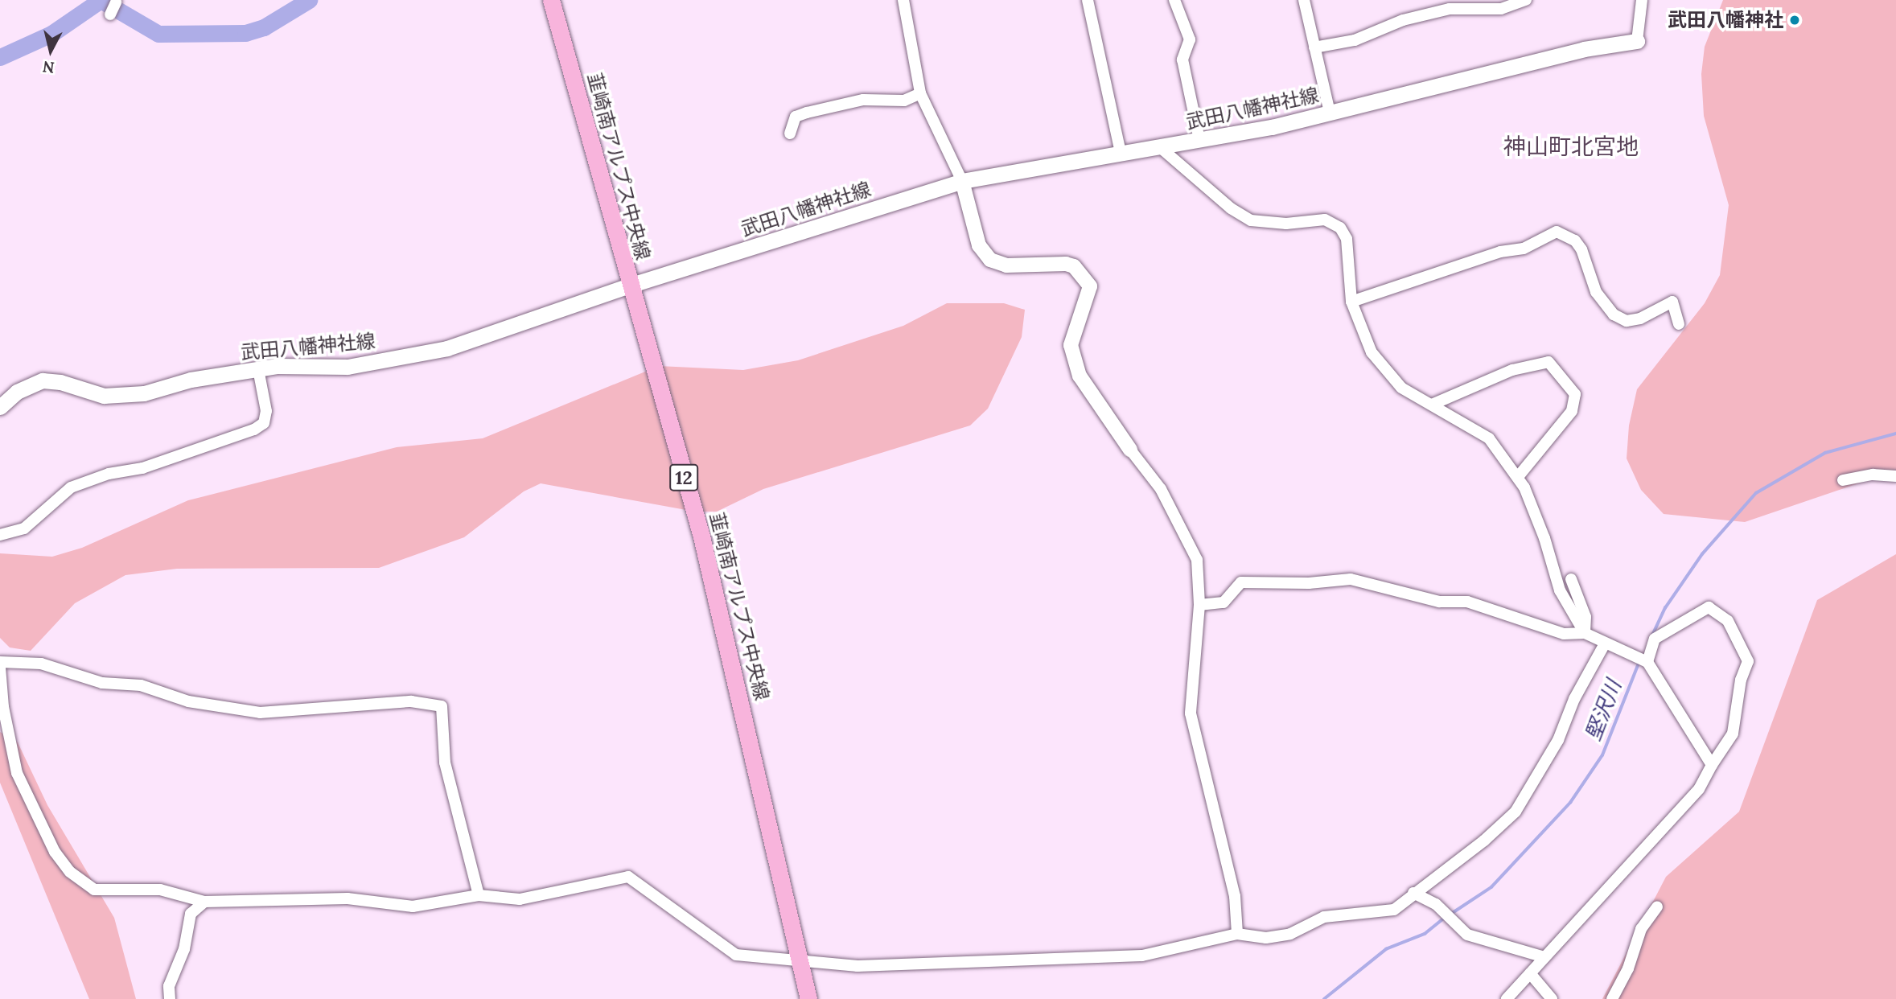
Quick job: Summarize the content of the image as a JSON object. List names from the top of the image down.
{
  "streets": {
    "main road": ["武田八幡神社線", "韮崎南アルプス中央線", "12"]
  },
  "crossings": [
    ["武田八幡神社線", "韮崎南アルプス中央線"]
  ],
  "districts": ["神山町北宮地"],
  "water": ["堅沢川"],
  "places": ["武田八幡神社"],
  "north": "bottom"
}
